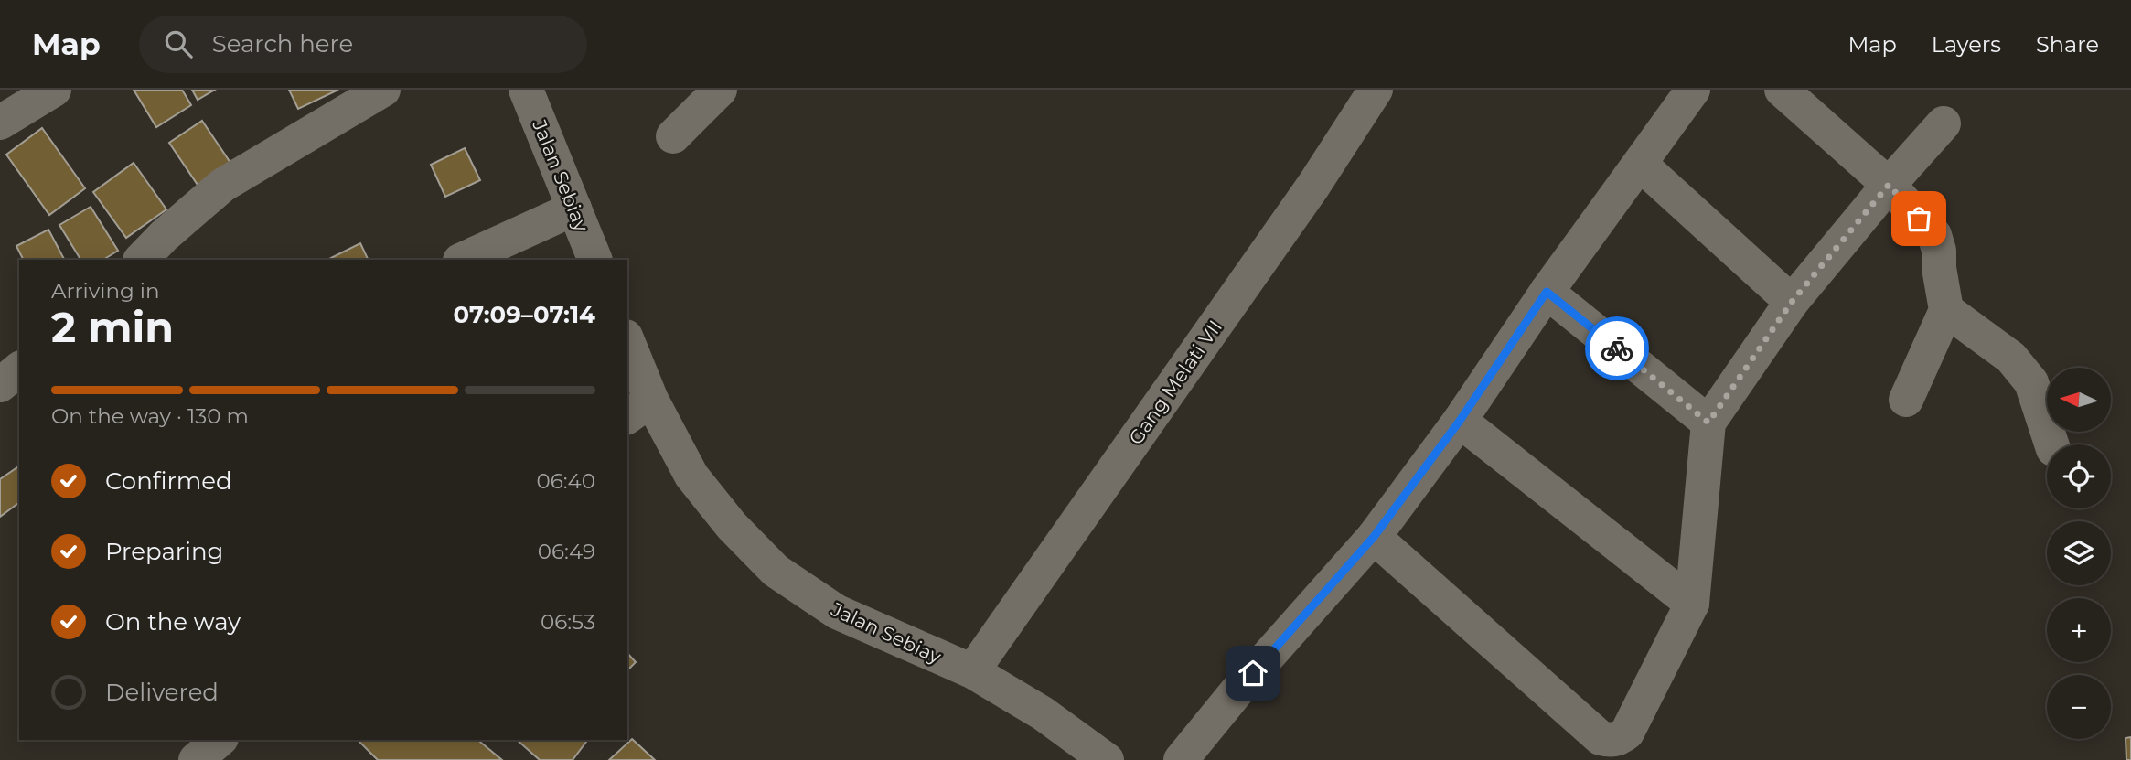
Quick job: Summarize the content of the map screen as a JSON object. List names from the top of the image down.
{
  "streets": {
    "street": ["Jalan Sebiay", "Gang Melati VII"]
  },
  "crossings": [
    ["Jalan Sebiay", "Gang Melati VII"]
  ],
  "north": "left",
  "page": {
    "header": "Map",
    "search": "Search here",
    "nav": ["Map", "Layers", "Share"],
    "heading": ["2 min", "Arriving in", "07:09–07:14"],
    "map_buttons": ["+", "−"],
    "bar": "On the way · 130 m",
    "list": [
      ["Confirmed", "06:40"],
      ["Preparing", "06:49"],
      ["On the way", "06:53"],
      "Delivered"
    ]
  }
}
